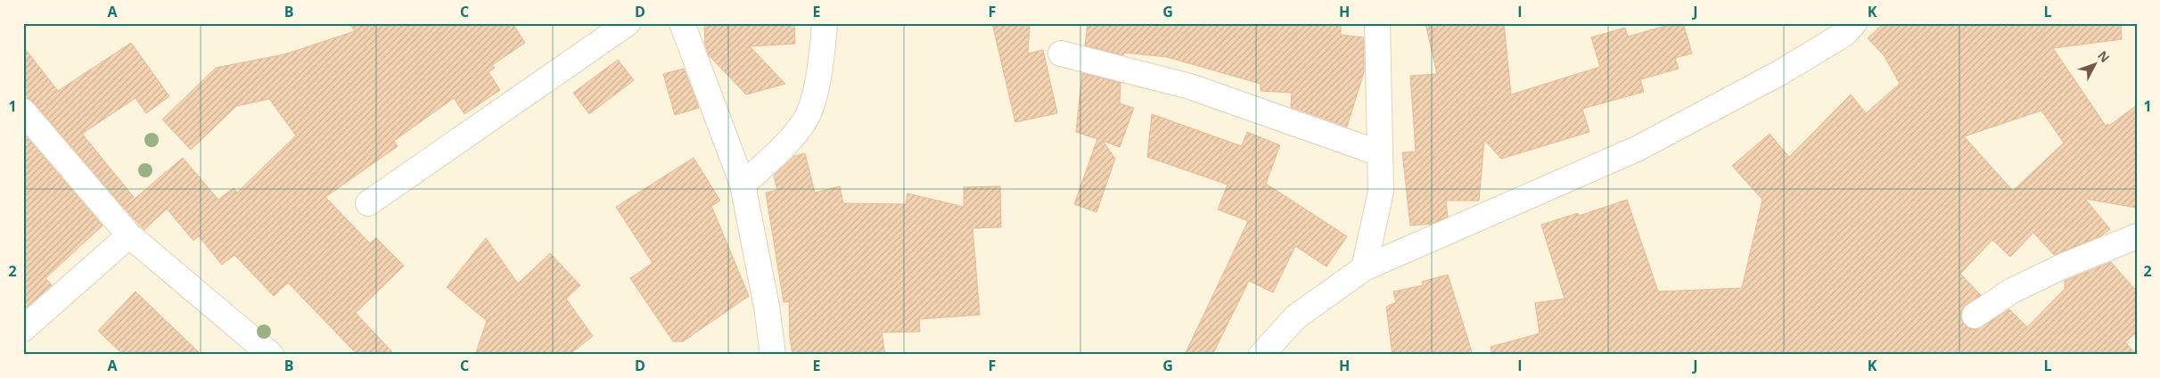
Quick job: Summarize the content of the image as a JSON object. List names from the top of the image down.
{
  "north": "top right",
  "grid": {
    "columns": [
      "A",
      "B",
      "C",
      "D",
      "E",
      "F",
      "G",
      "H",
      "I",
      "J",
      "K",
      "L"
    ],
    "rows": ["1", "2"]
  }
}
